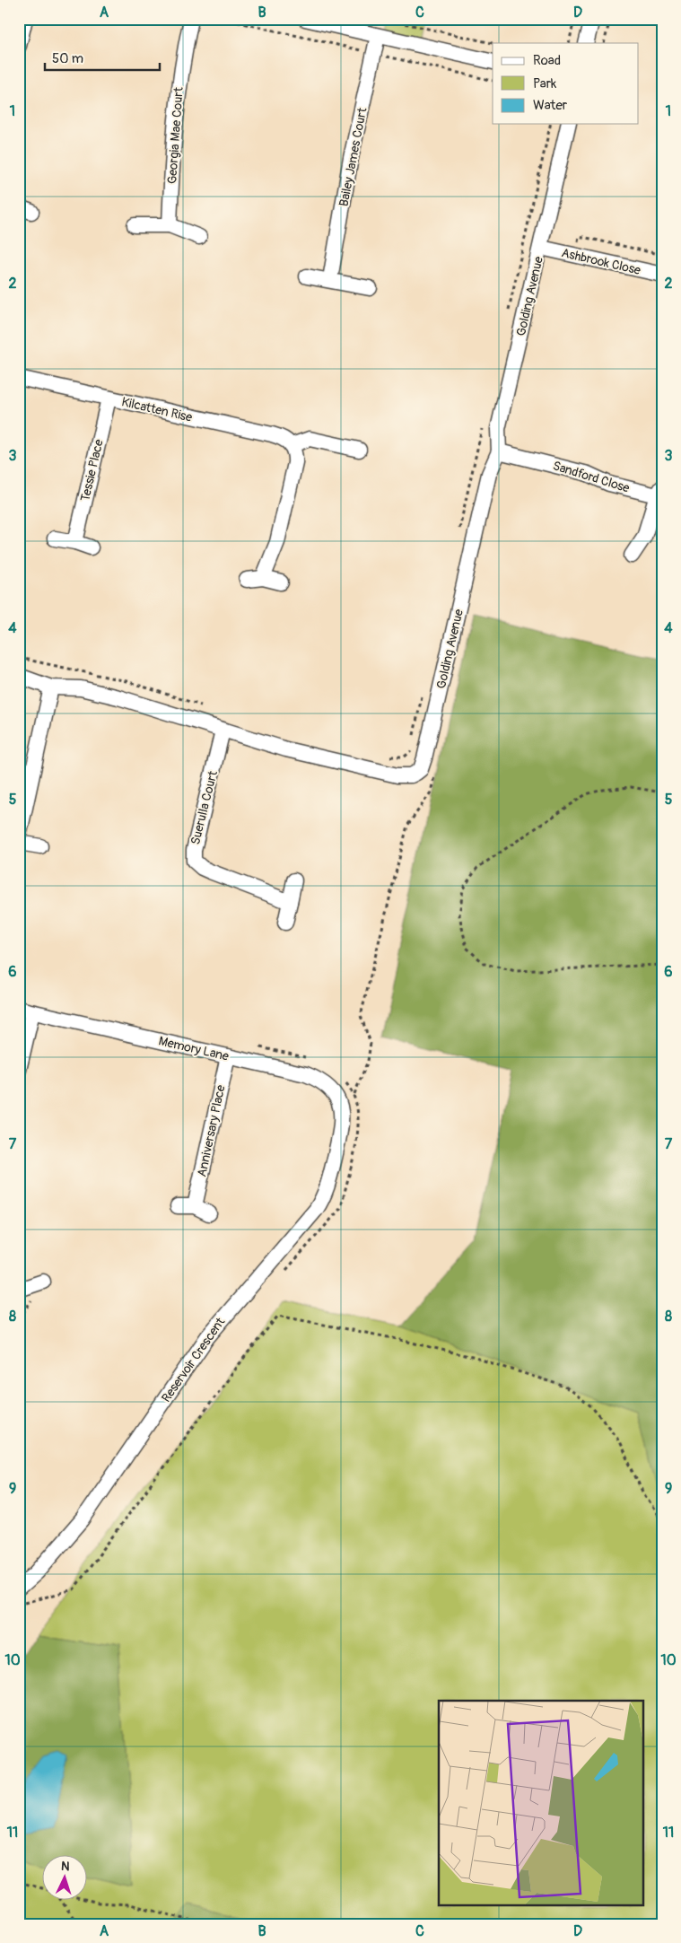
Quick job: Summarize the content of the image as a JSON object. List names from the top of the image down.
{
  "streets": {
    "street": [
      "Georgia Mae Court",
      "Bailey James Court",
      "Ashbrook Close",
      "Golding Avenue",
      "Kilcatten Rise",
      "Tessie Place",
      "Sandford Close",
      "Suerulla Court",
      "Memory Lane",
      "Anniversary Place",
      "Reservoir Crescent"
    ]
  },
  "crossings": [
    ["Ashbrook Close", "Golding Avenue"],
    ["Golding Avenue", "Sandford Close"],
    ["Golding Avenue", "Suerulla Court"],
    ["Kilcatten Rise", "Tessie Place"],
    ["Memory Lane", "Anniversary Place"],
    ["Memory Lane", "Reservoir Crescent"]
  ],
  "legend": ["Road", "Park", "Water"],
  "scale_bar": "50 m",
  "north": "top",
  "grid": {
    "columns": [
      "A",
      "B",
      "C",
      "D"
    ],
    "rows": [
      "1",
      "2",
      "3",
      "4",
      "5",
      "6",
      "7",
      "8",
      "9",
      "10",
      "11"
    ]
  }
}
